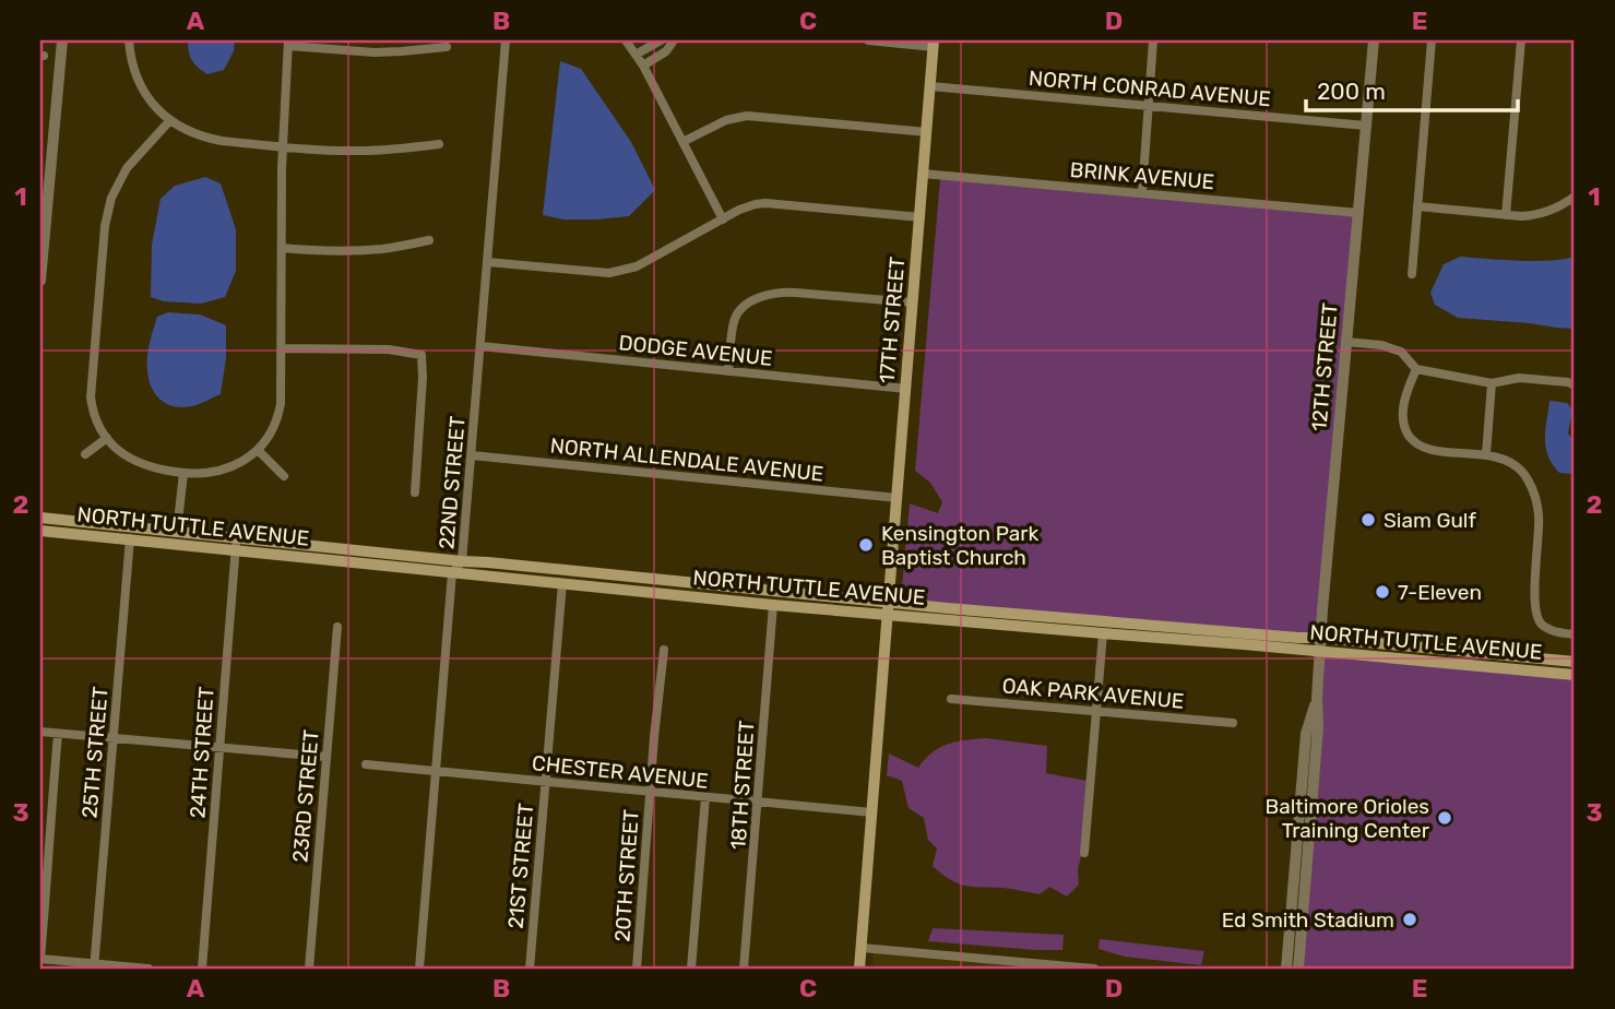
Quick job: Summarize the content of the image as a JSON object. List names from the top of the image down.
{
  "streets": {
    "main road": ["17TH STREET", "NORTH TUTTLE AVENUE"],
    "street": [
      "NORTH CONRAD AVENUE",
      "BRINK AVENUE",
      "DODGE AVENUE",
      "12TH STREET",
      "NORTH ALLENDALE AVENUE",
      "22ND STREET",
      "OAK PARK AVENUE",
      "25TH STREET",
      "24TH STREET",
      "CHESTER AVENUE",
      "18TH STREET",
      "23RD STREET",
      "21ST STREET",
      "20TH STREET"
    ]
  },
  "crossings": [
    ["NORTH CONRAD AVENUE", "17TH STREET"],
    ["NORTH CONRAD AVENUE", "12TH STREET"],
    ["BRINK AVENUE", "17TH STREET"],
    ["BRINK AVENUE", "12TH STREET"],
    ["17TH STREET", "DODGE AVENUE"],
    ["17TH STREET", "NORTH ALLENDALE AVENUE"],
    ["17TH STREET", "NORTH TUTTLE AVENUE"],
    ["17TH STREET", "CHESTER AVENUE"],
    ["DODGE AVENUE", "22ND STREET"],
    ["12TH STREET", "NORTH TUTTLE AVENUE"],
    ["NORTH ALLENDALE AVENUE", "22ND STREET"],
    ["22ND STREET", "NORTH TUTTLE AVENUE"],
    ["22ND STREET", "CHESTER AVENUE"],
    ["NORTH TUTTLE AVENUE", "25TH STREET"],
    ["NORTH TUTTLE AVENUE", "24TH STREET"],
    ["NORTH TUTTLE AVENUE", "18TH STREET"],
    ["NORTH TUTTLE AVENUE", "21ST STREET"],
    ["CHESTER AVENUE", "18TH STREET"],
    ["CHESTER AVENUE", "21ST STREET"],
    ["CHESTER AVENUE", "20TH STREET"]
  ],
  "places": [
    "Siam Gulf",
    "Kensington Park Baptist Church",
    "7-Eleven",
    "Baltimore Orioles Training Center",
    "Ed Smith Stadium"
  ],
  "scale_bar": "200 m",
  "grid": {
    "columns": [
      "A",
      "B",
      "C",
      "D",
      "E"
    ],
    "rows": ["1", "2", "3"]
  }
}
